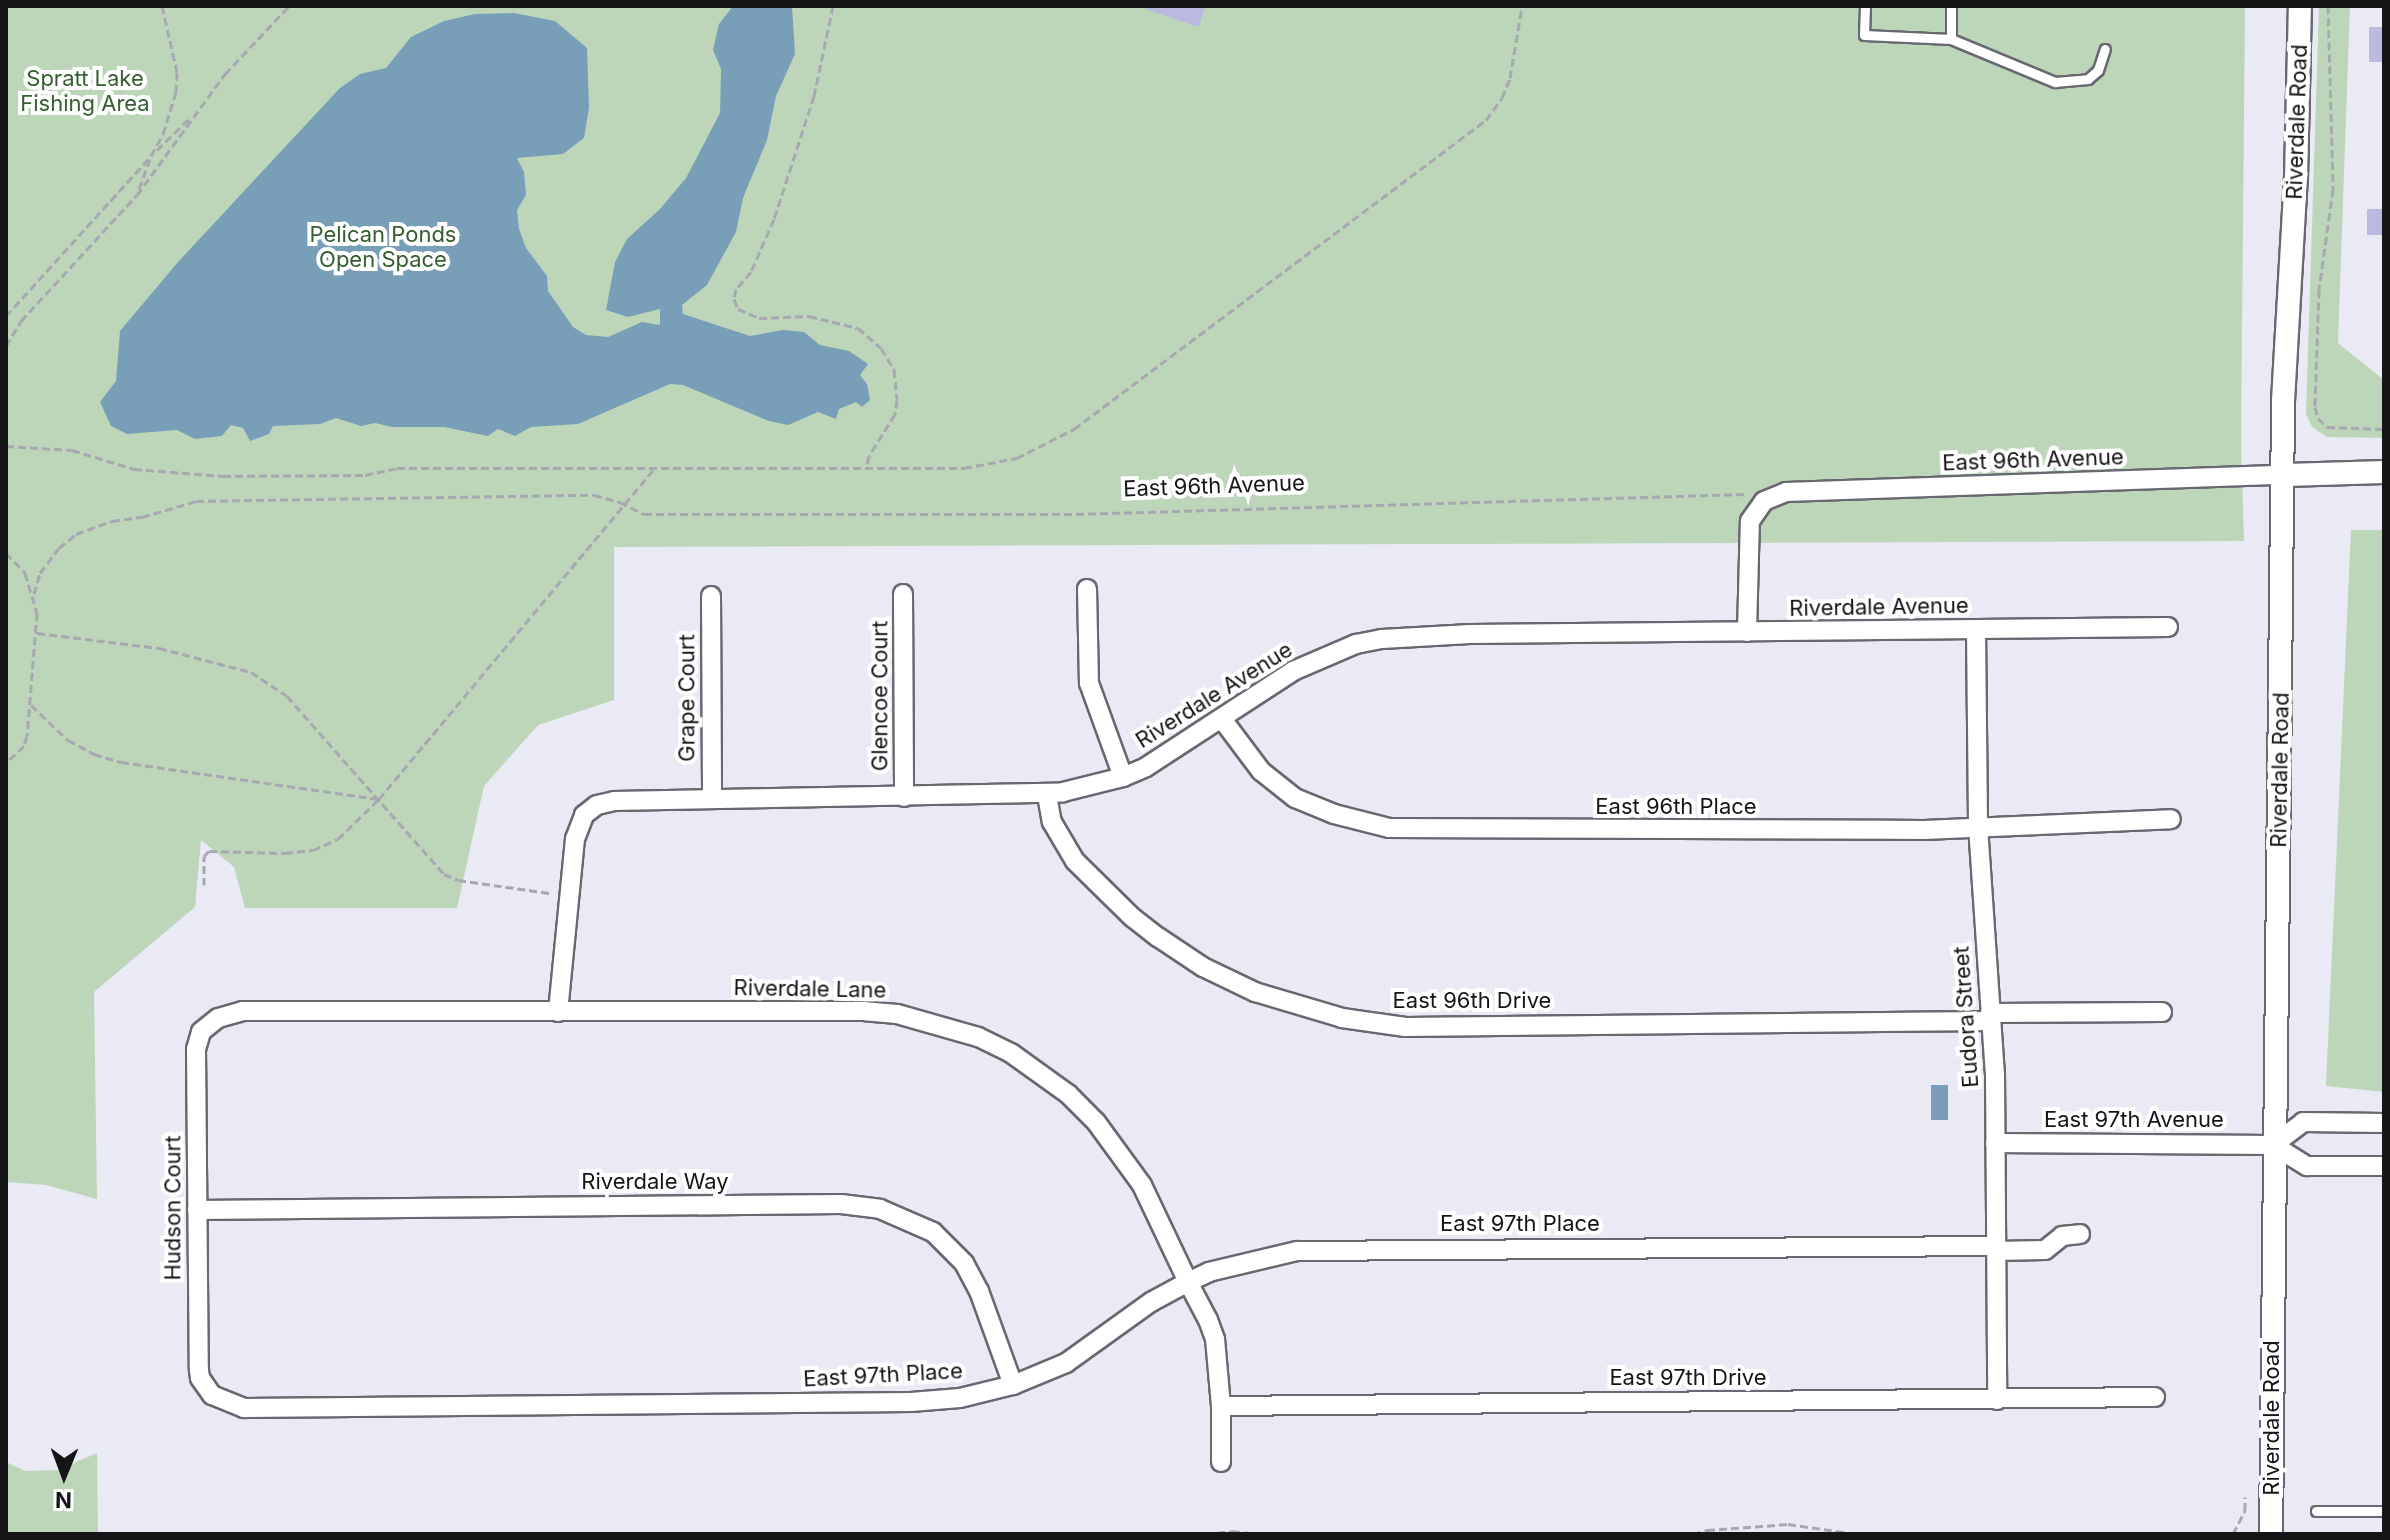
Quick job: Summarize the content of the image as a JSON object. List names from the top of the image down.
{
  "streets": {
    "street": [
      "Riverdale Road",
      "East 96th Avenue",
      "Riverdale Avenue",
      "Glencoe Court",
      "Grape Court",
      "East 96th Place",
      "Riverdale Lane",
      "East 96th Drive",
      "Eudora Street",
      "East 97th Avenue",
      "Riverdale Way",
      "Hudson Court",
      "East 97th Place",
      "East 97th Drive"
    ]
  },
  "crossings": [
    ["Riverdale Road", "East 96th Avenue"],
    ["Riverdale Road", "East 97th Avenue"],
    ["Riverdale Avenue", "Glencoe Court"],
    ["Riverdale Avenue", "Grape Court"],
    ["Riverdale Avenue", "East 96th Place"],
    ["Riverdale Avenue", "Riverdale Lane"],
    ["Riverdale Avenue", "East 96th Drive"],
    ["Riverdale Avenue", "Eudora Street"],
    ["East 96th Place", "Eudora Street"],
    ["Riverdale Lane", "Hudson Court"],
    ["Riverdale Lane", "East 97th Place"],
    ["Riverdale Lane", "East 97th Drive"],
    ["East 96th Drive", "Eudora Street"],
    ["Eudora Street", "East 97th Avenue"],
    ["Eudora Street", "East 97th Place"],
    ["Eudora Street", "East 97th Drive"],
    ["Riverdale Way", "Hudson Court"],
    ["Riverdale Way", "East 97th Place"],
    ["Hudson Court", "East 97th Place"]
  ],
  "parks": ["Spratt Lake Fishing Area", "Pelican Ponds Open Space"],
  "north": "bottom"
}
